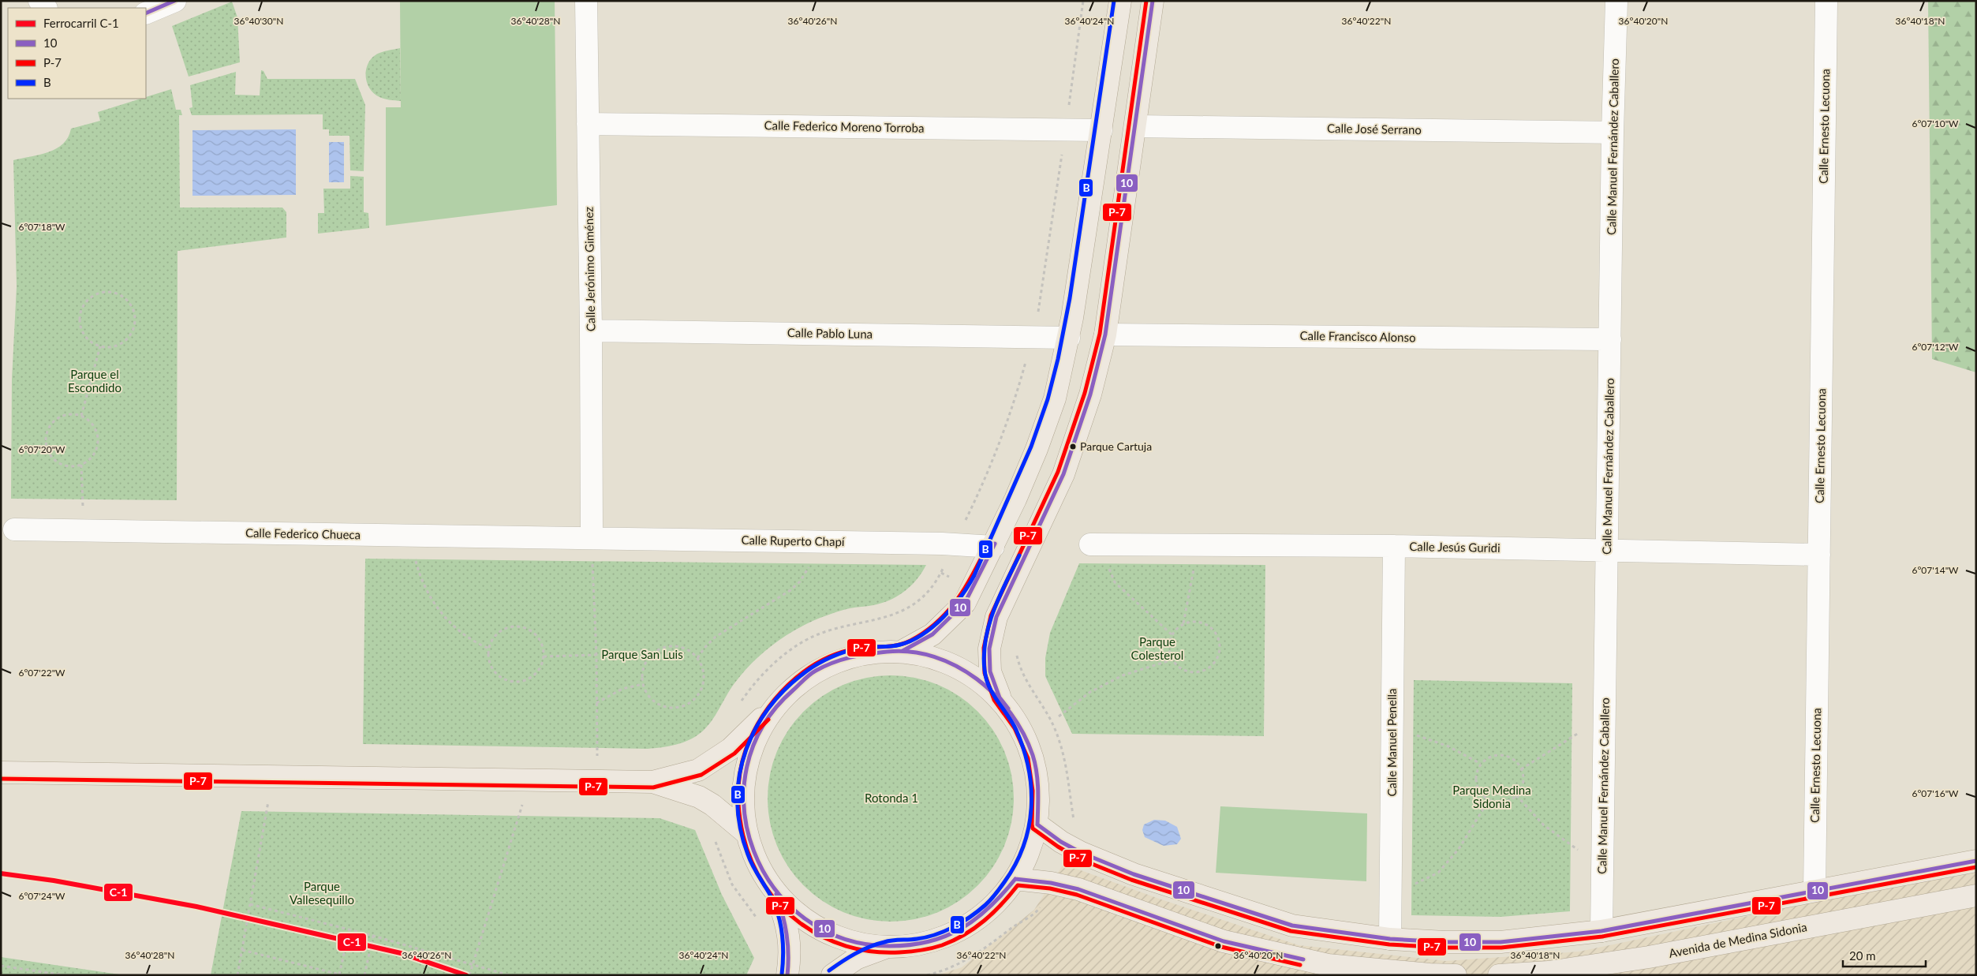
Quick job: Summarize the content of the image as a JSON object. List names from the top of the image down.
{
  "streets": {
    "main road": ["Avenida de Medina Sidonia"],
    "street": [
      "Calle Ernesto Lecuona",
      "Calle Federico Moreno Torroba",
      "Calle José Serrano",
      "Calle Manuel Fernández Caballero",
      "Calle Jerónimo Giménez",
      "Calle Pablo Luna",
      "Calle Francisco Alonso",
      "Calle Federico Chueca",
      "Calle Ruperto Chapí",
      "Calle Jesús Guridi",
      "Calle Manuel Penella"
    ]
  },
  "crossings": [
    ["Calle Ernesto Lecuona", "Calle Jesús Guridi"],
    ["Calle Federico Moreno Torroba", "Calle Jerónimo Giménez"],
    ["Calle José Serrano", "Calle Manuel Fernández Caballero"],
    ["Calle Manuel Fernández Caballero", "Calle Francisco Alonso"],
    ["Calle Manuel Fernández Caballero", "Calle Jesús Guridi"],
    ["Calle Jerónimo Giménez", "Calle Pablo Luna"],
    ["Calle Jerónimo Giménez", "Calle Federico Chueca"],
    ["Calle Jerónimo Giménez", "Calle Ruperto Chapí"],
    ["Calle Federico Chueca", "Calle Ruperto Chapí"],
    ["Calle Jesús Guridi", "Calle Manuel Penella"]
  ],
  "parks": [
    "Parque el Escondido",
    "Parque Colesterol",
    "Parque San Luis",
    "Parque Medina Sidonia",
    "Rotonda 1",
    "Parque Vallesequillo"
  ],
  "places": ["Parque Cartuja"],
  "lines": [
    "transit line 10",
    "transit line P-7",
    "transit line B",
    "rail line C-1"
  ],
  "legend": [
    "Ferrocarril C-1",
    "10",
    "P-7",
    "B"
  ],
  "scale_bar": "20 m",
  "coordinates": [
    "36°40'30\"N",
    "36°40'28\"N",
    "36°40'26\"N",
    "36°40'24\"N",
    "36°40'22\"N",
    "36°40'20\"N",
    "36°40'18\"N",
    "6°07'10\"W",
    "6°07'18\"W",
    "6°07'12\"W",
    "6°07'20\"W",
    "6°07'14\"W",
    "6°07'22\"W",
    "6°07'16\"W",
    "6°07'24\"W"
  ]
}
